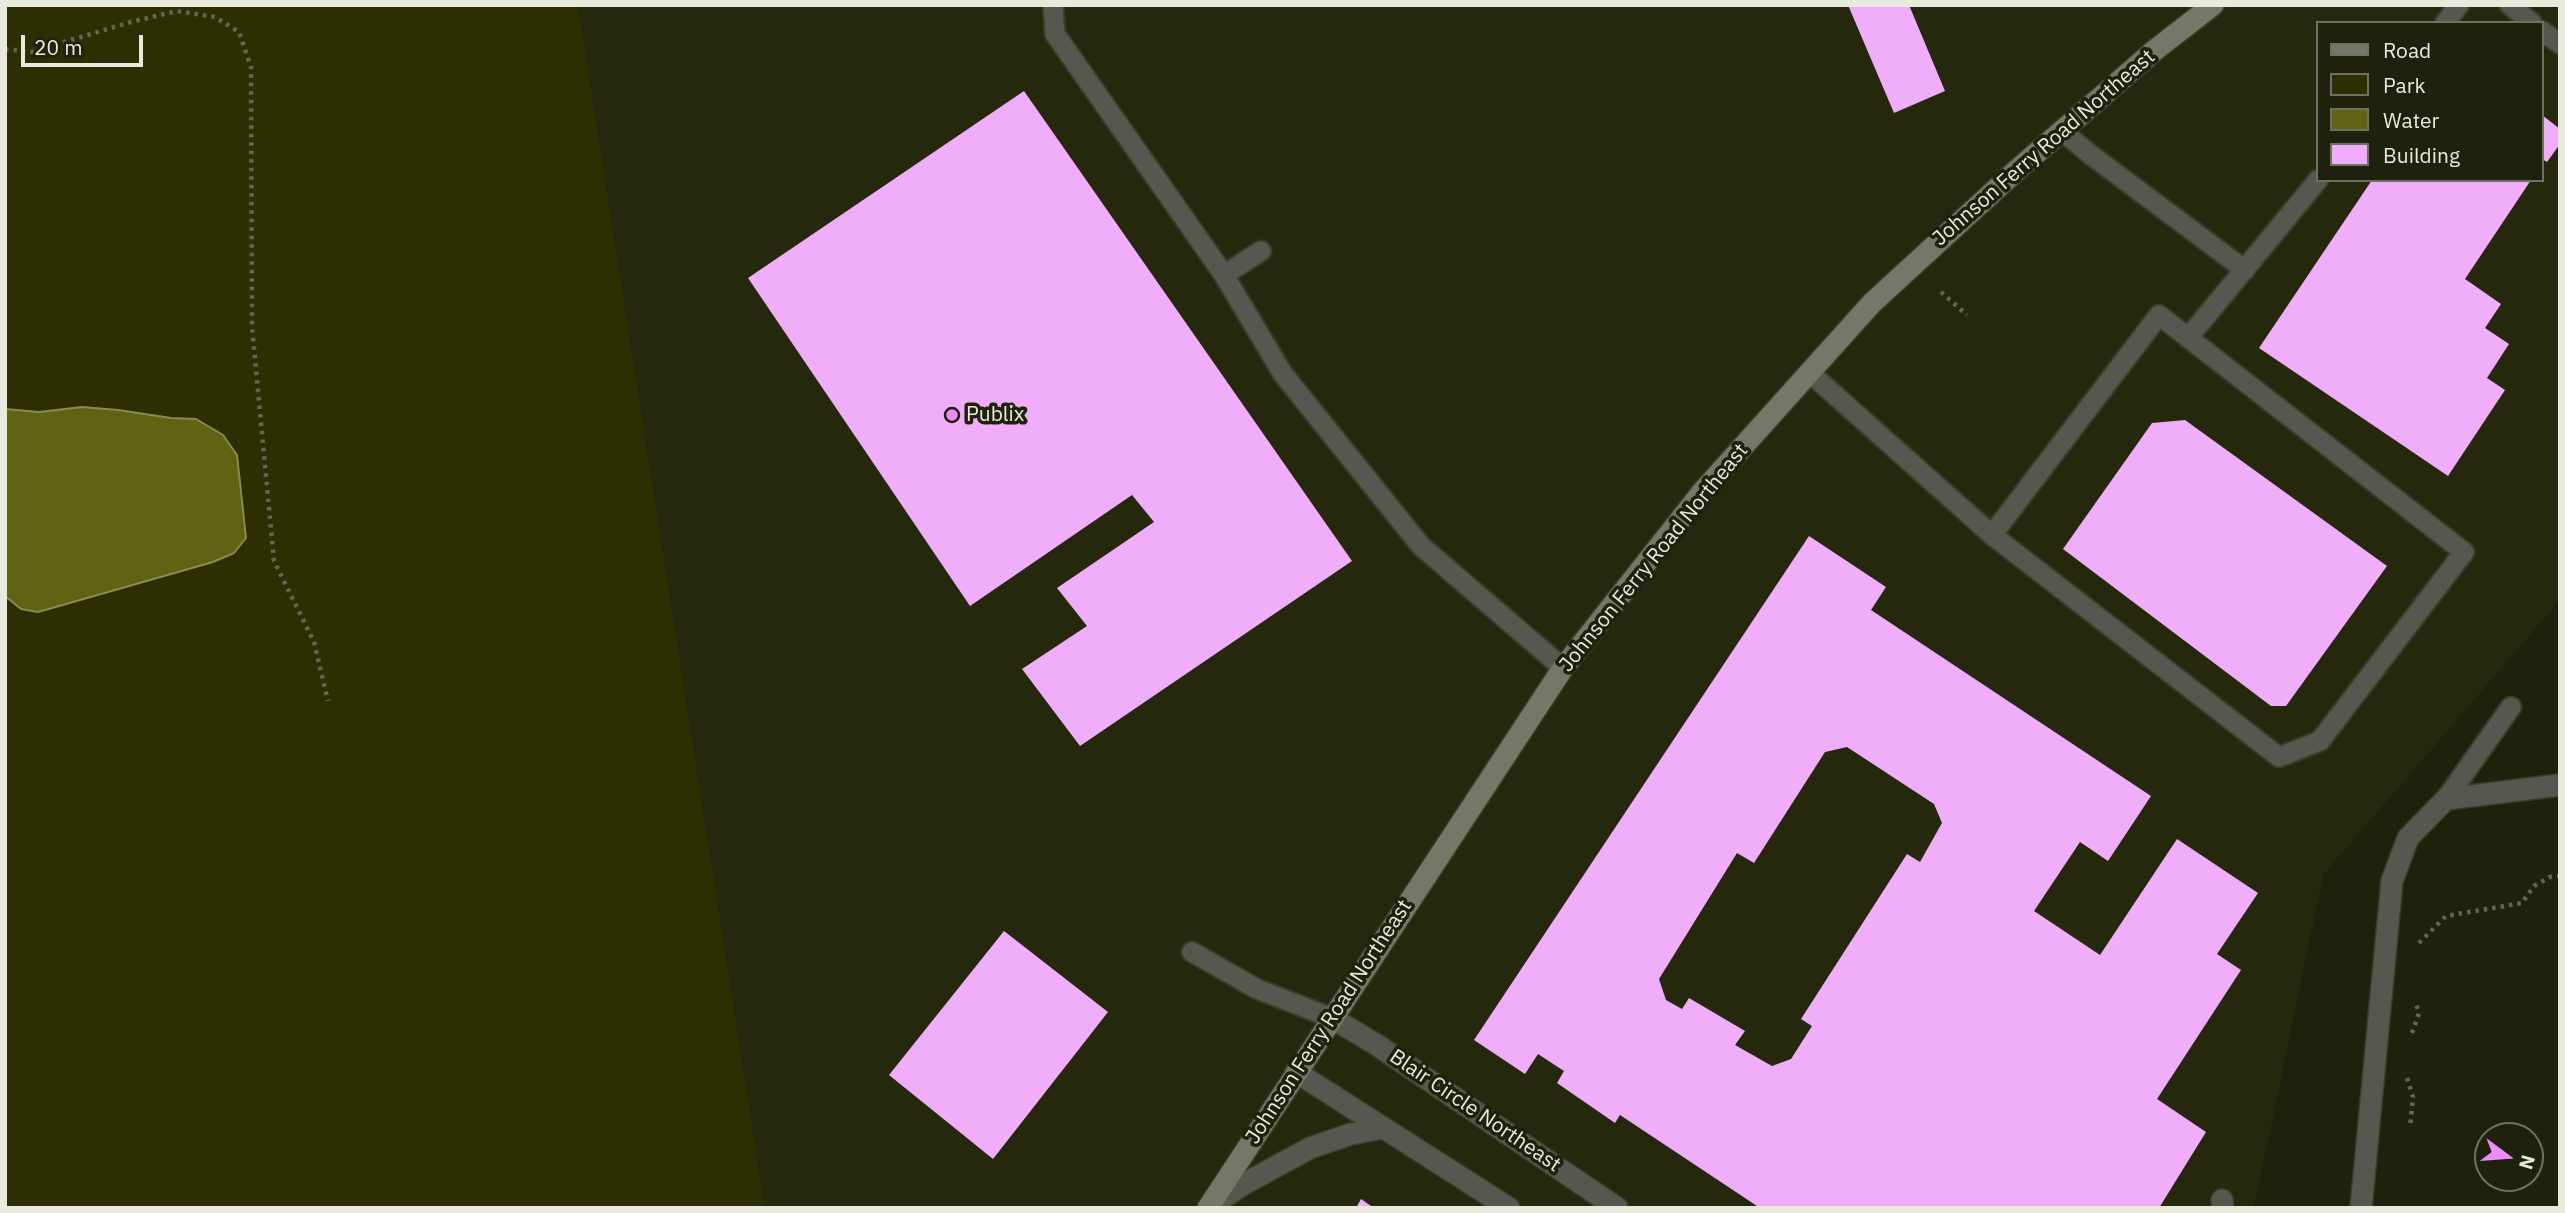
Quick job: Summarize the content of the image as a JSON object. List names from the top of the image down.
{
  "streets": {
    "main road": ["Johnson Ferry Road Northeast"],
    "street": ["Blair Circle Northeast"]
  },
  "crossings": [
    ["Johnson Ferry Road Northeast", "Blair Circle Northeast"]
  ],
  "places": ["Publix"],
  "legend": [
    "Road",
    "Park",
    "Water",
    "Building"
  ],
  "scale_bar": "20 m",
  "north": "right"
}
